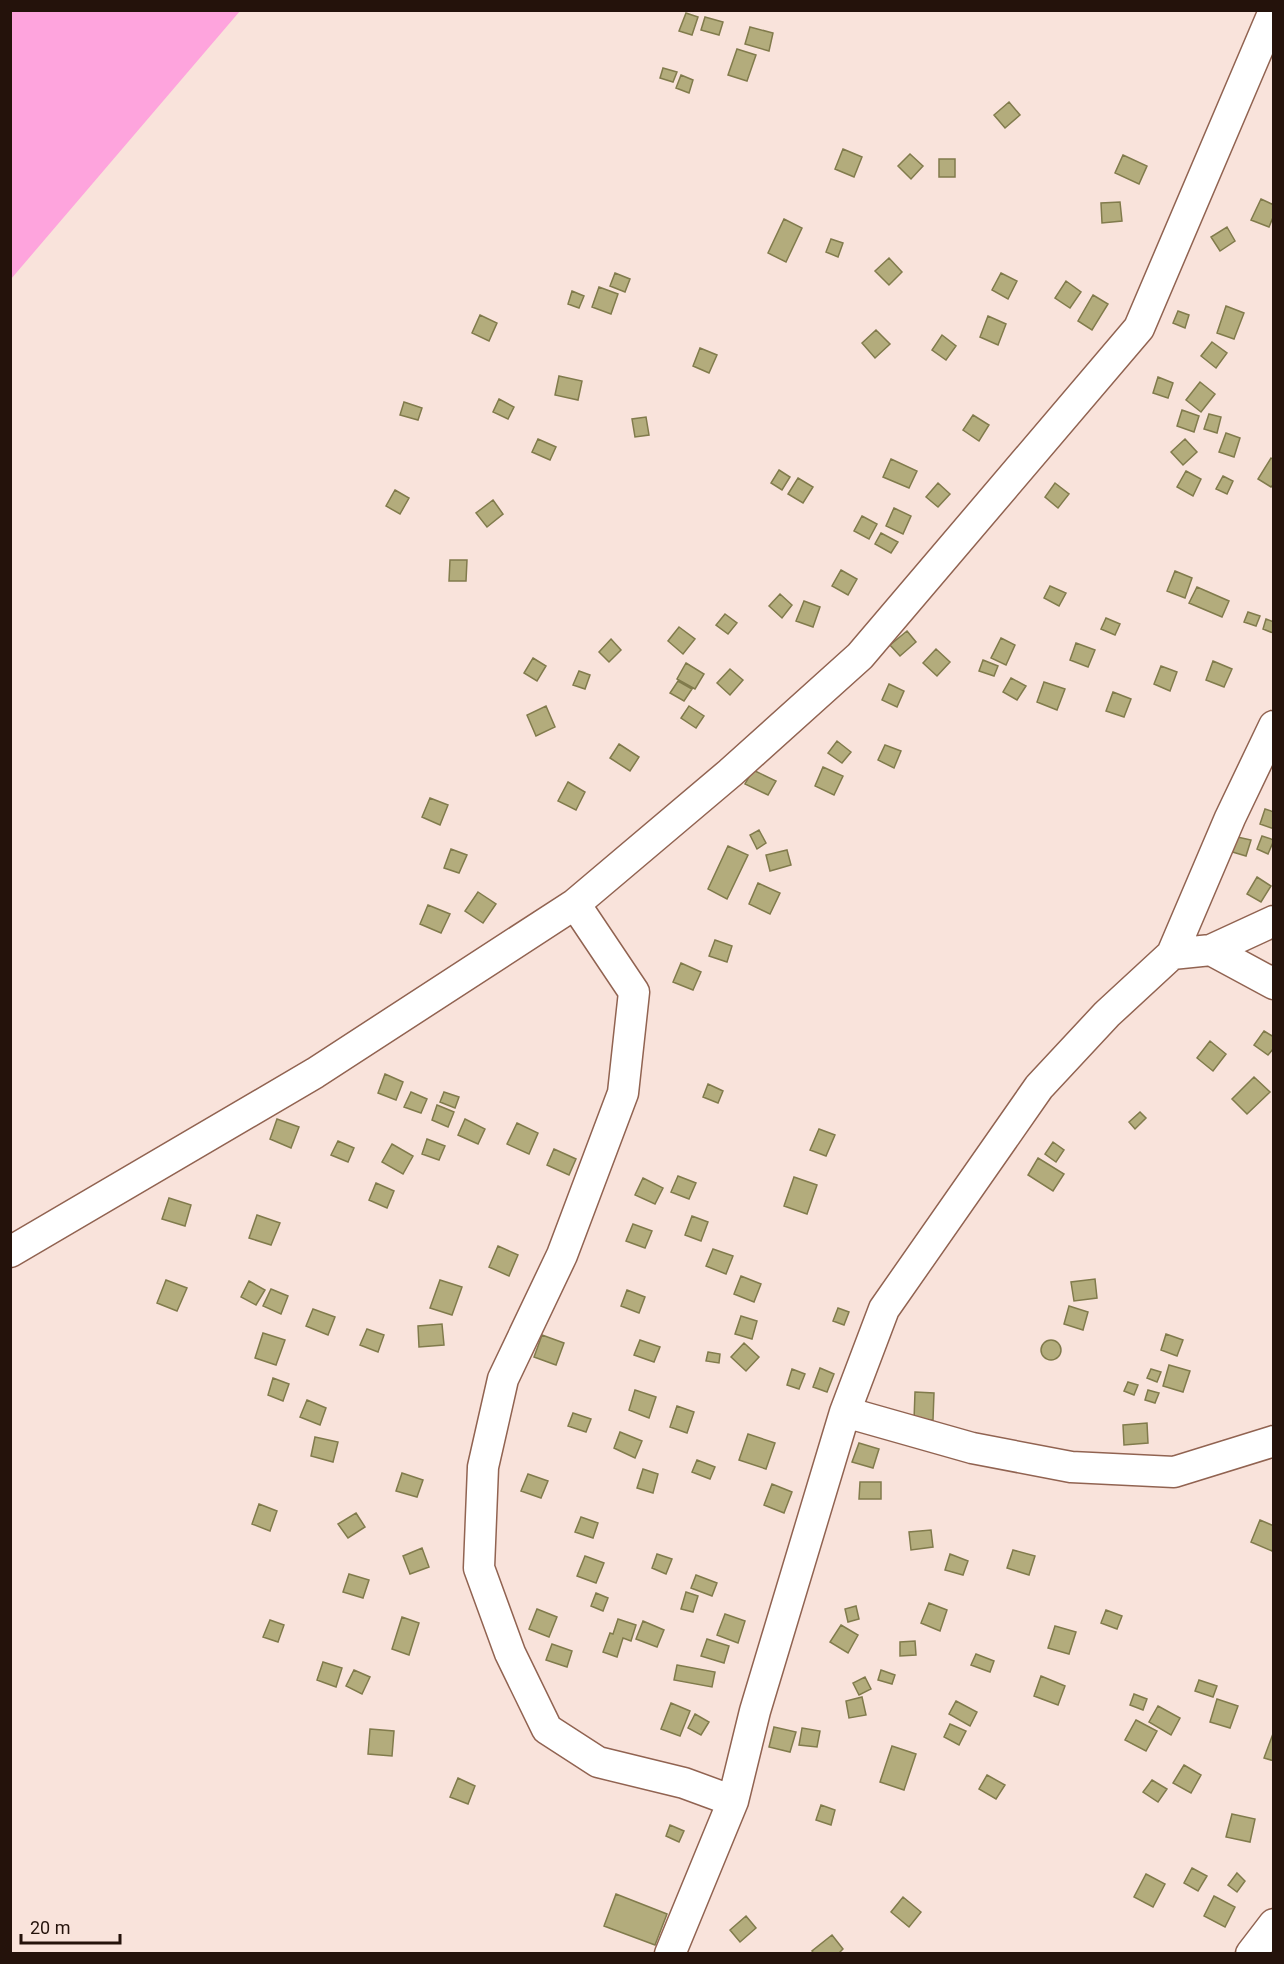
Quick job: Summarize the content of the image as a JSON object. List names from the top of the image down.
{
  "scale_bar": "20 m"
}
